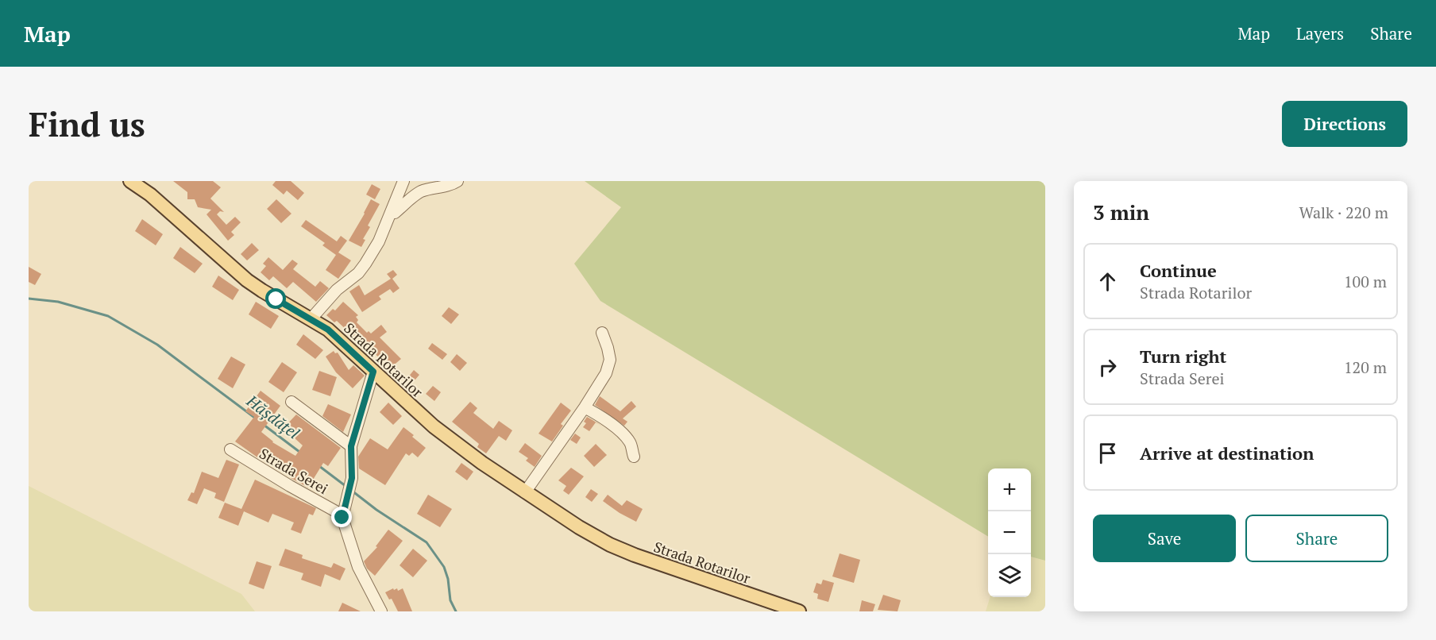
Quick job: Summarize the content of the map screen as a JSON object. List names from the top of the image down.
{
  "streets": {
    "main road": ["Strada Rotarilor"],
    "street": ["Strada Serei"]
  },
  "crossings": [
    ["Strada Rotarilor", "Strada Serei"]
  ],
  "water": ["Hășdățel"],
  "page": {
    "header": "Map",
    "nav": ["Map", "Layers", "Share"],
    "buttons": [
      "Directions",
      ["Save", "Share"]
    ],
    "title": "Find us",
    "heading": ["3 min", "Walk · 220 m"],
    "list": [
      ["Continue", "Strada Rotarilor", "100 m"],
      ["Turn right", "Strada Serei", "120 m"],
      "Arrive at destination"
    ],
    "map_buttons": ["+", "−"]
  }
}
